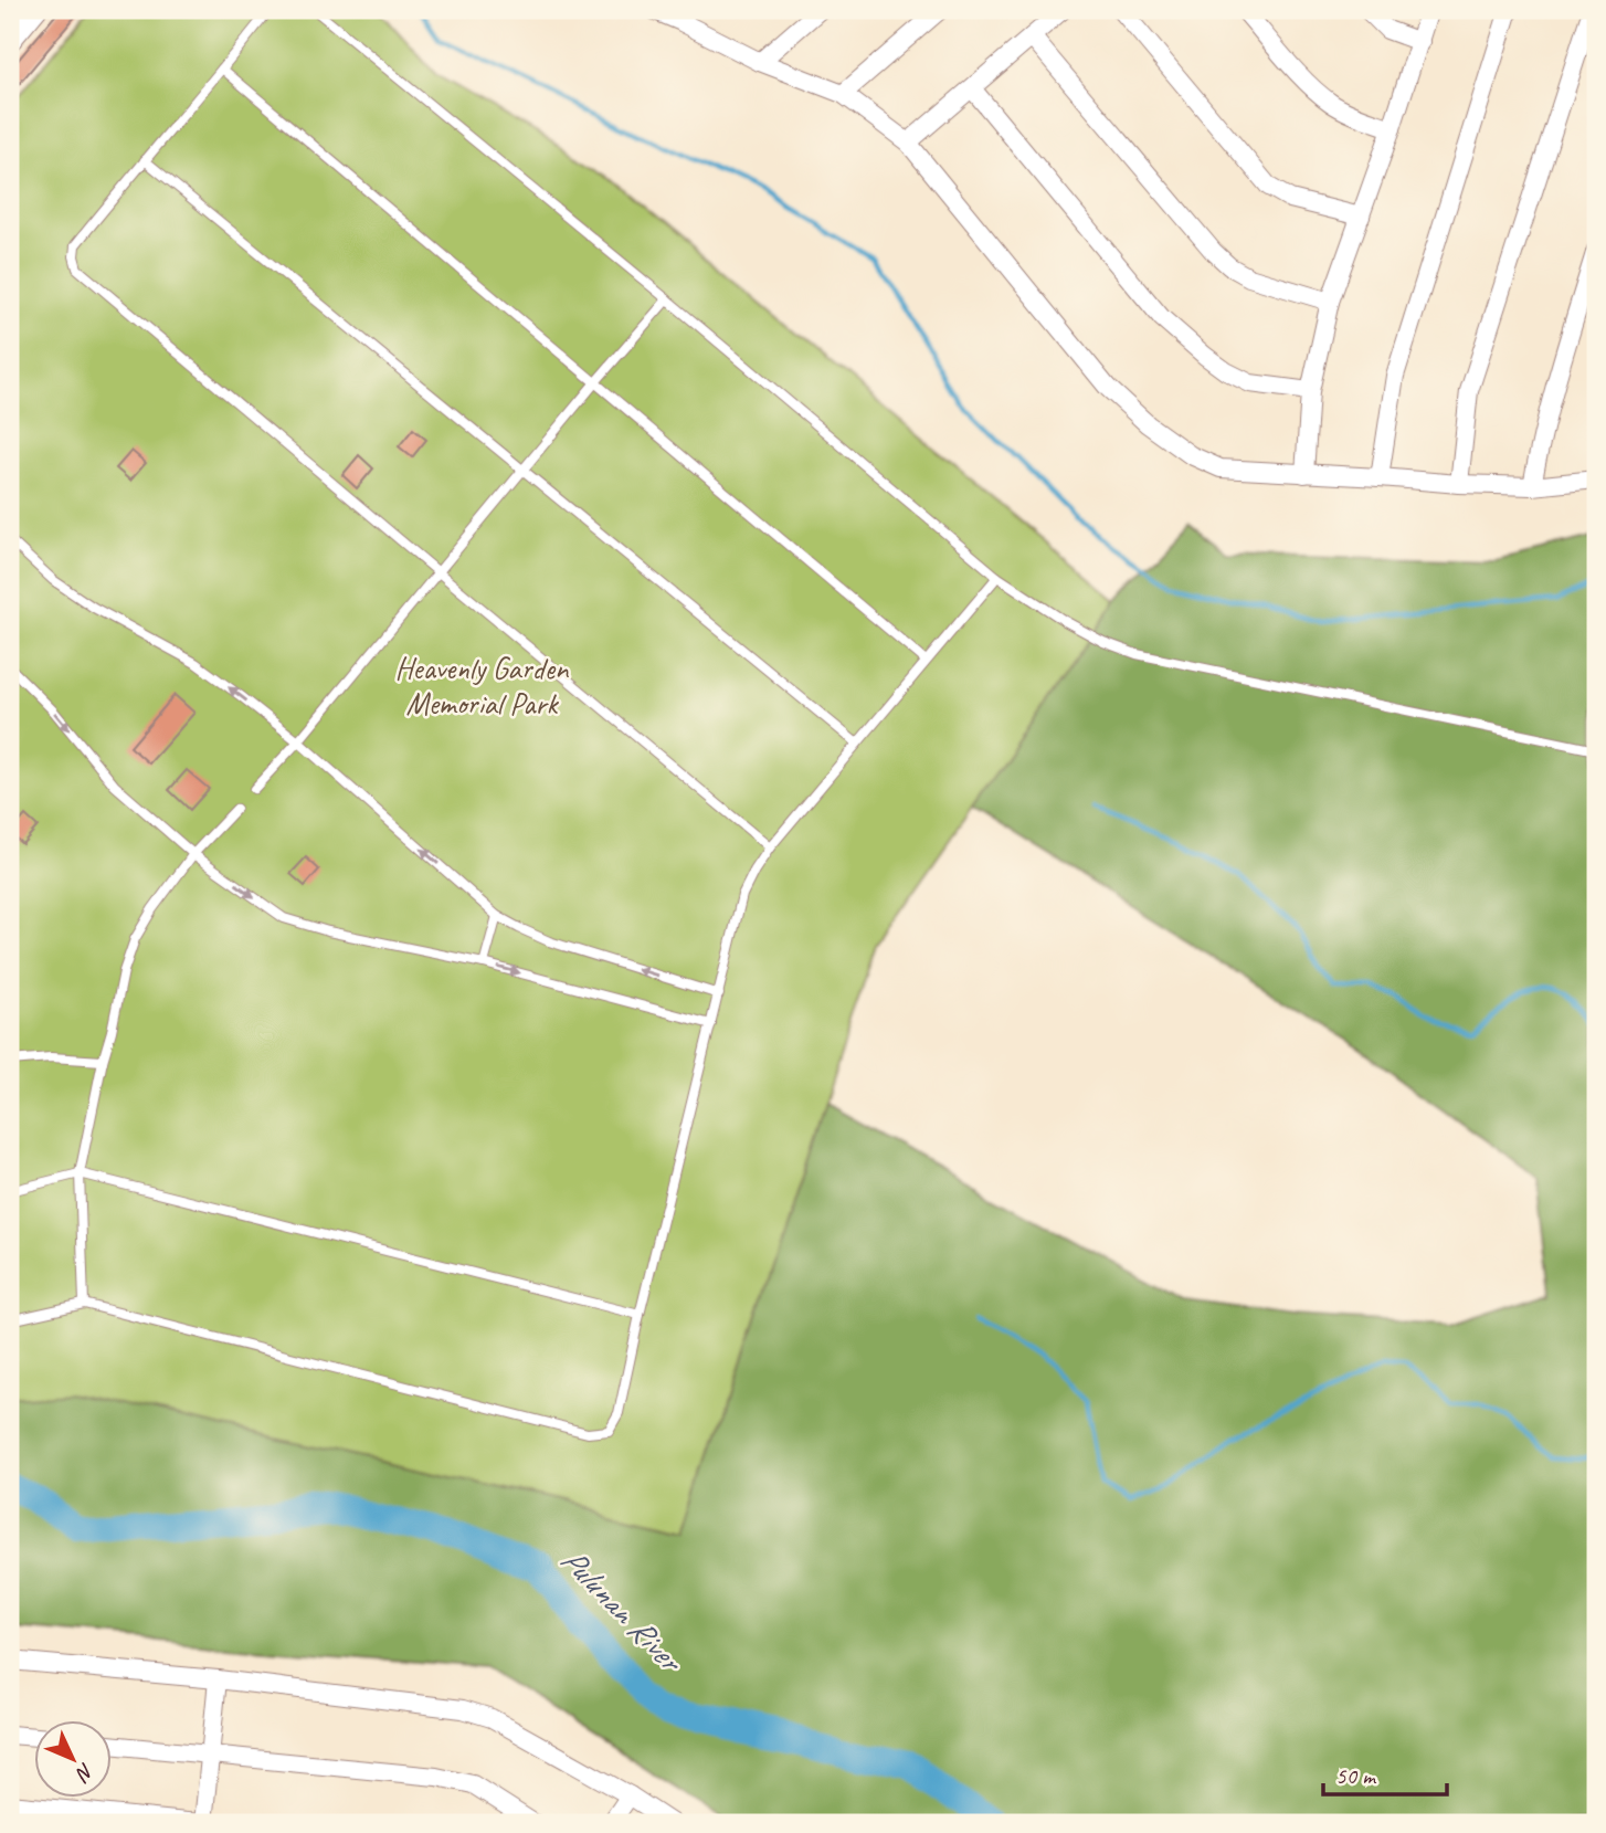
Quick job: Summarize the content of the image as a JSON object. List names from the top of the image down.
{
  "water": ["Pulunan River"],
  "parks": ["Heavenly Garden Memorial Park"],
  "scale_bar": "50 m",
  "north": "bottom right"
}
